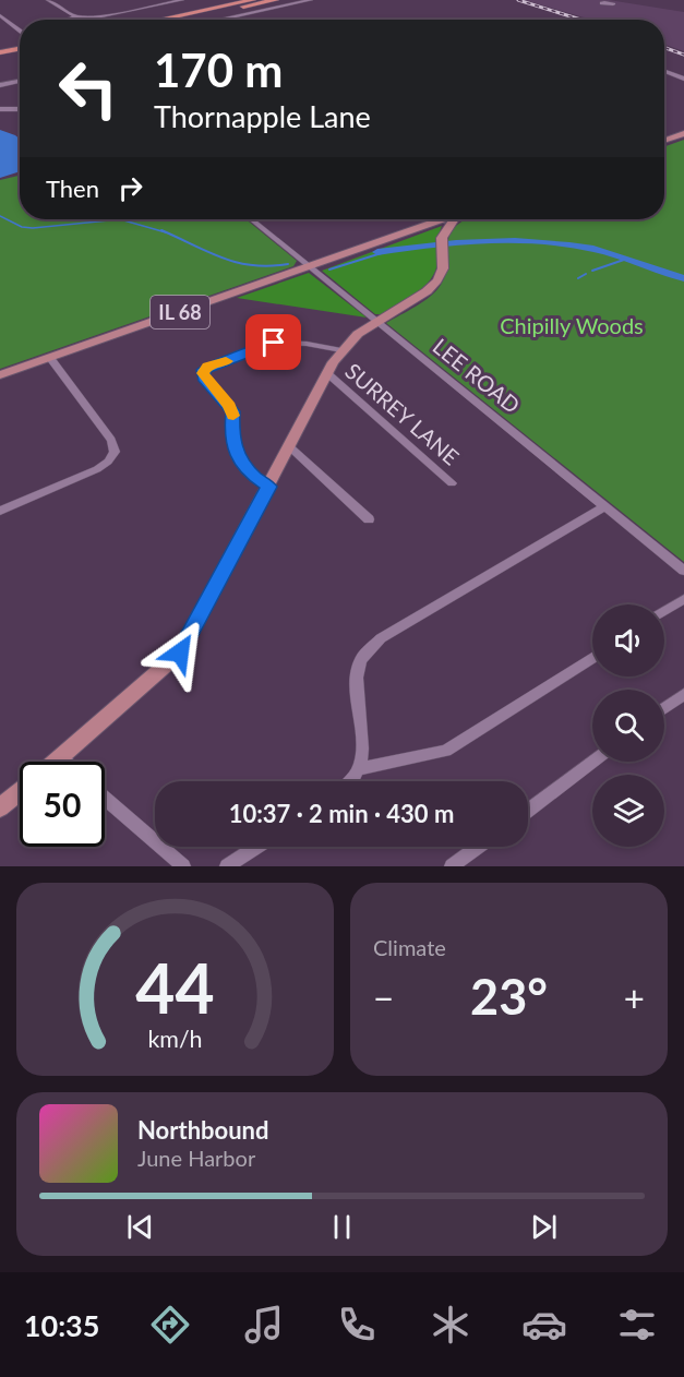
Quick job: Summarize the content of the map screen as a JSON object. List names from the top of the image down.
{
  "streets": {
    "main road": ["IL 68"],
    "street": ["LEE ROAD", "SURREY LANE"]
  },
  "crossings": [
    ["IL 68", "LEE ROAD"]
  ],
  "parks": ["Chipilly Woods"],
  "page": {
    "turn": ["170 m", "Thornapple Lane"],
    "then": "Then",
    "limit": "50",
    "trip": "10:37 · 2 min · 430 m",
    "tile": "Climate",
    "heat": ["−", "23°", "+"],
    "song": ["Northbound", "June Harbor"],
    "tabs": "10:35",
    "gauge": ["44", "km/h"]
  }
}
